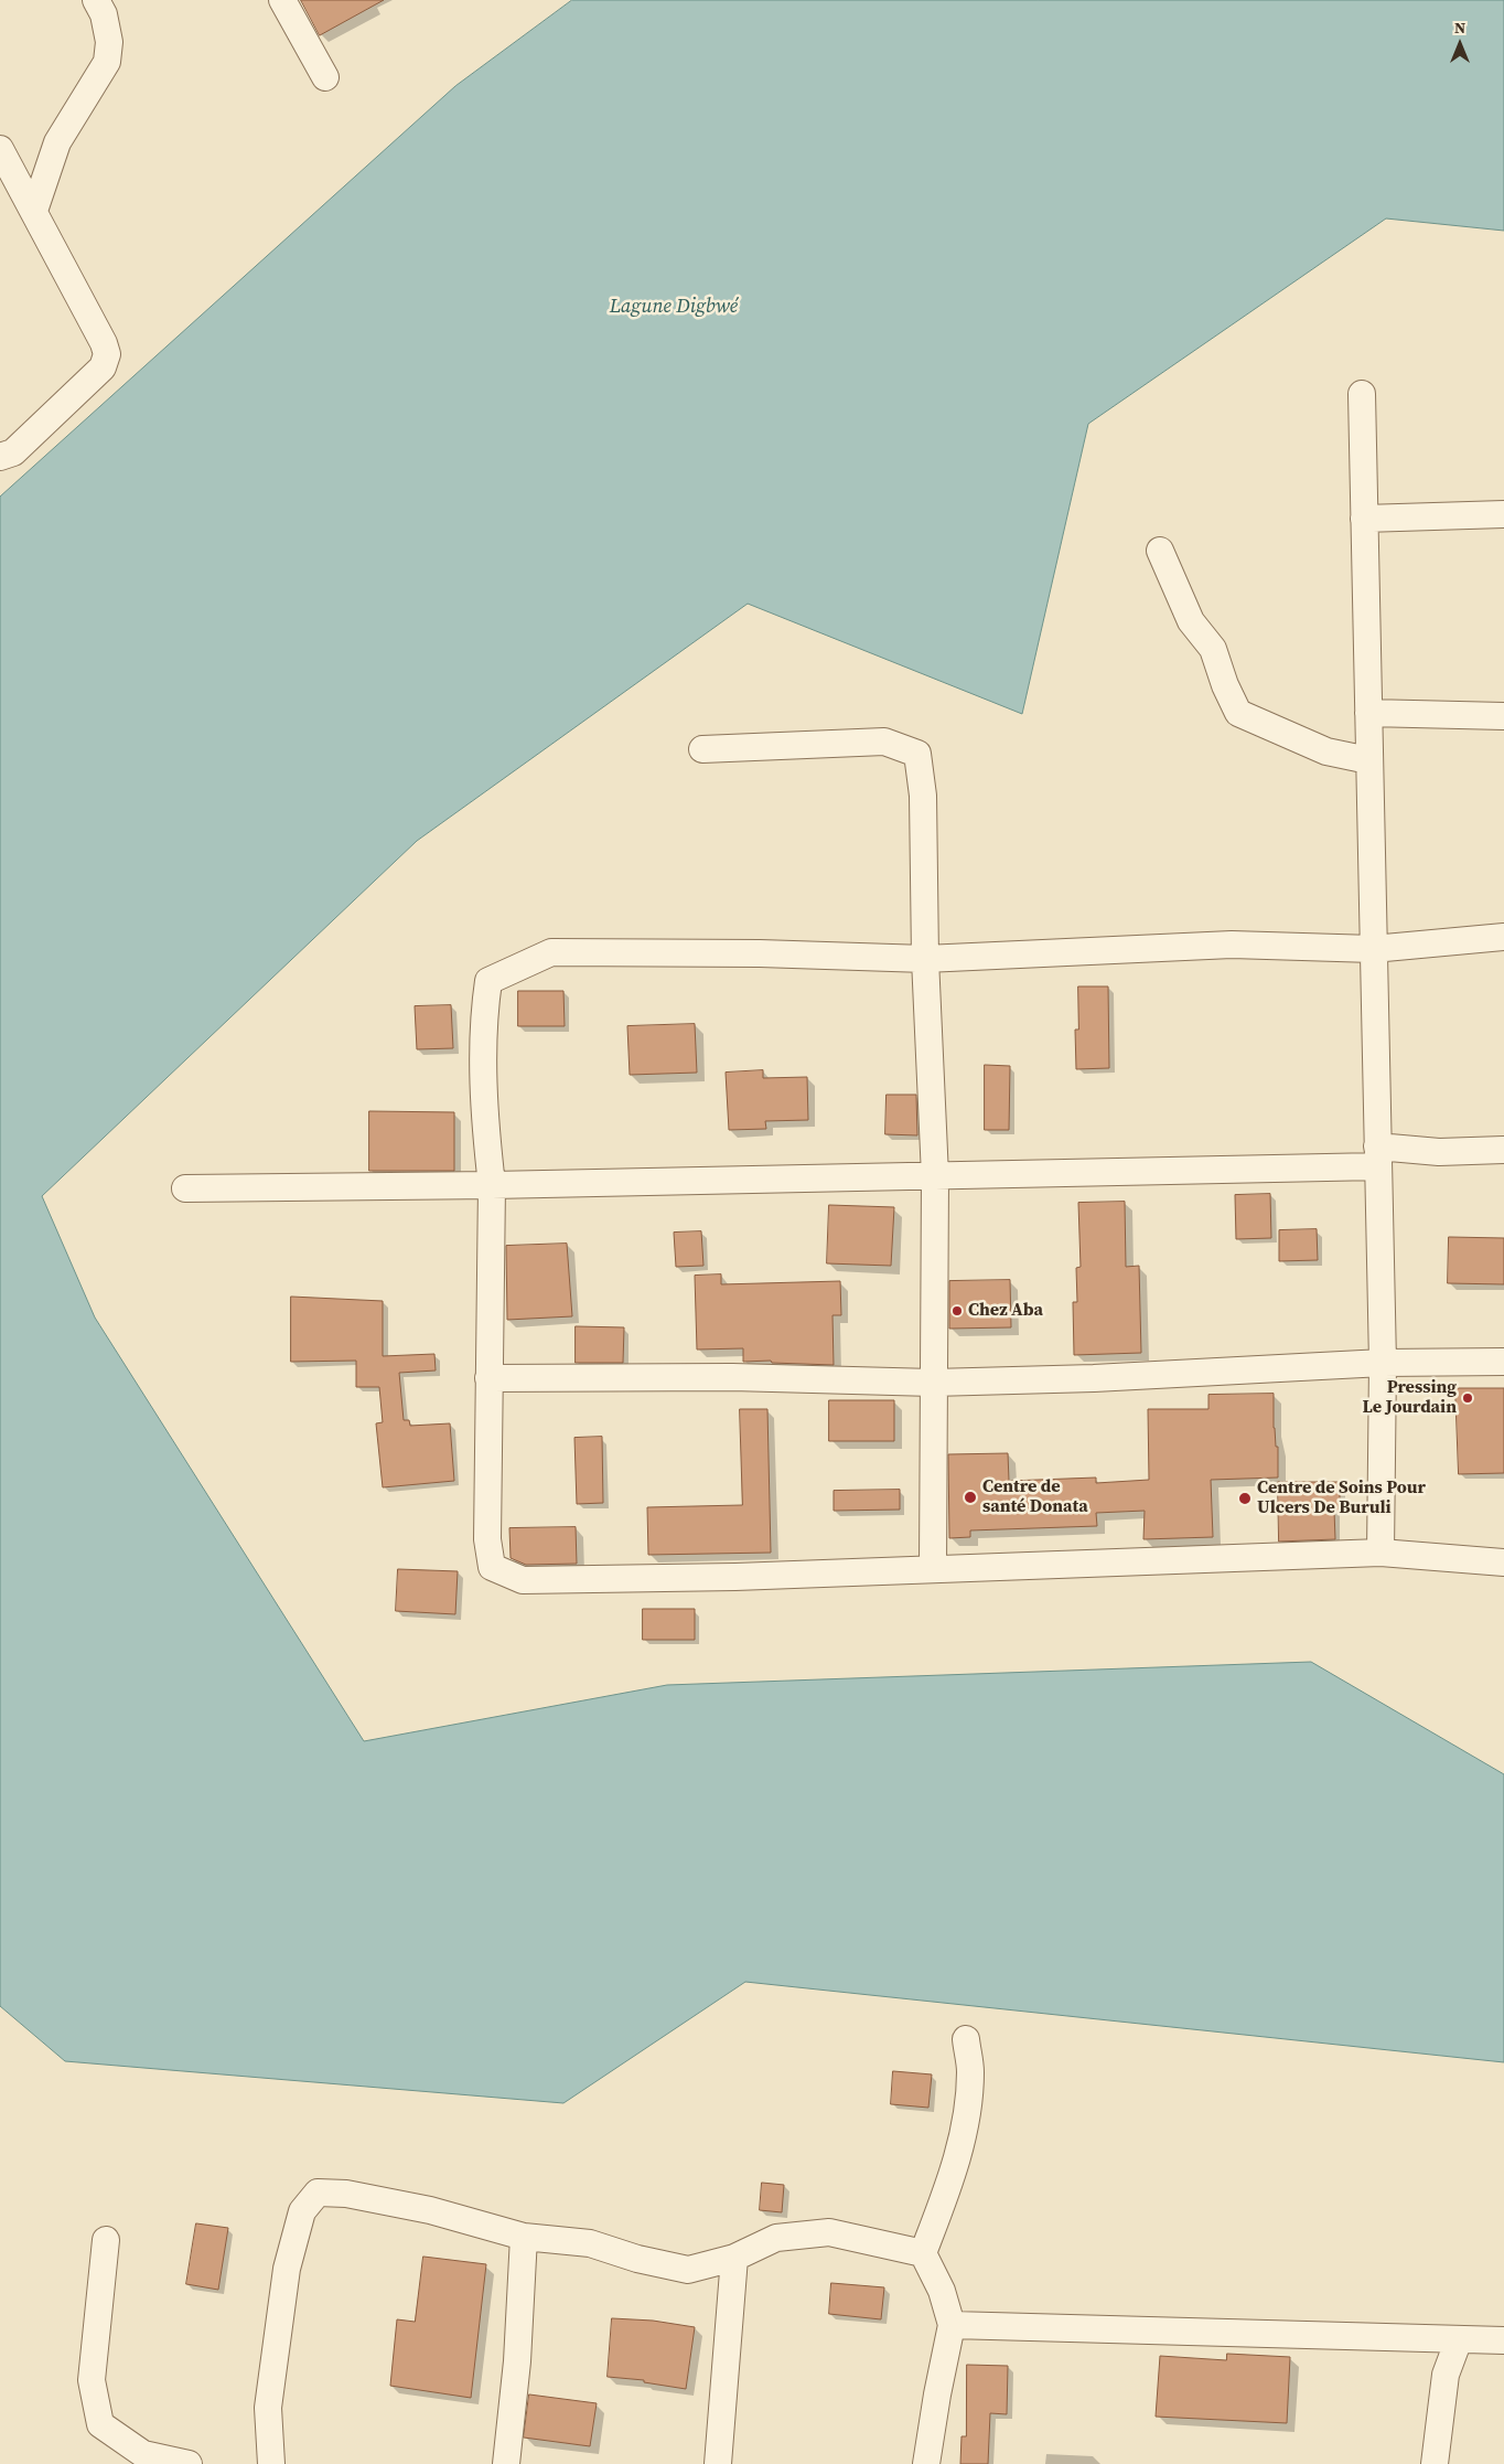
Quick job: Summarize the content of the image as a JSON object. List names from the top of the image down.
{
  "water": ["Lagune Digbwé"],
  "places": [
    "Chez Aba",
    "Pressing Le Jourdain",
    "Centre de santé Donata",
    "Centre de Soins Pour Ulcers De Buruli"
  ],
  "north": "top"
}
